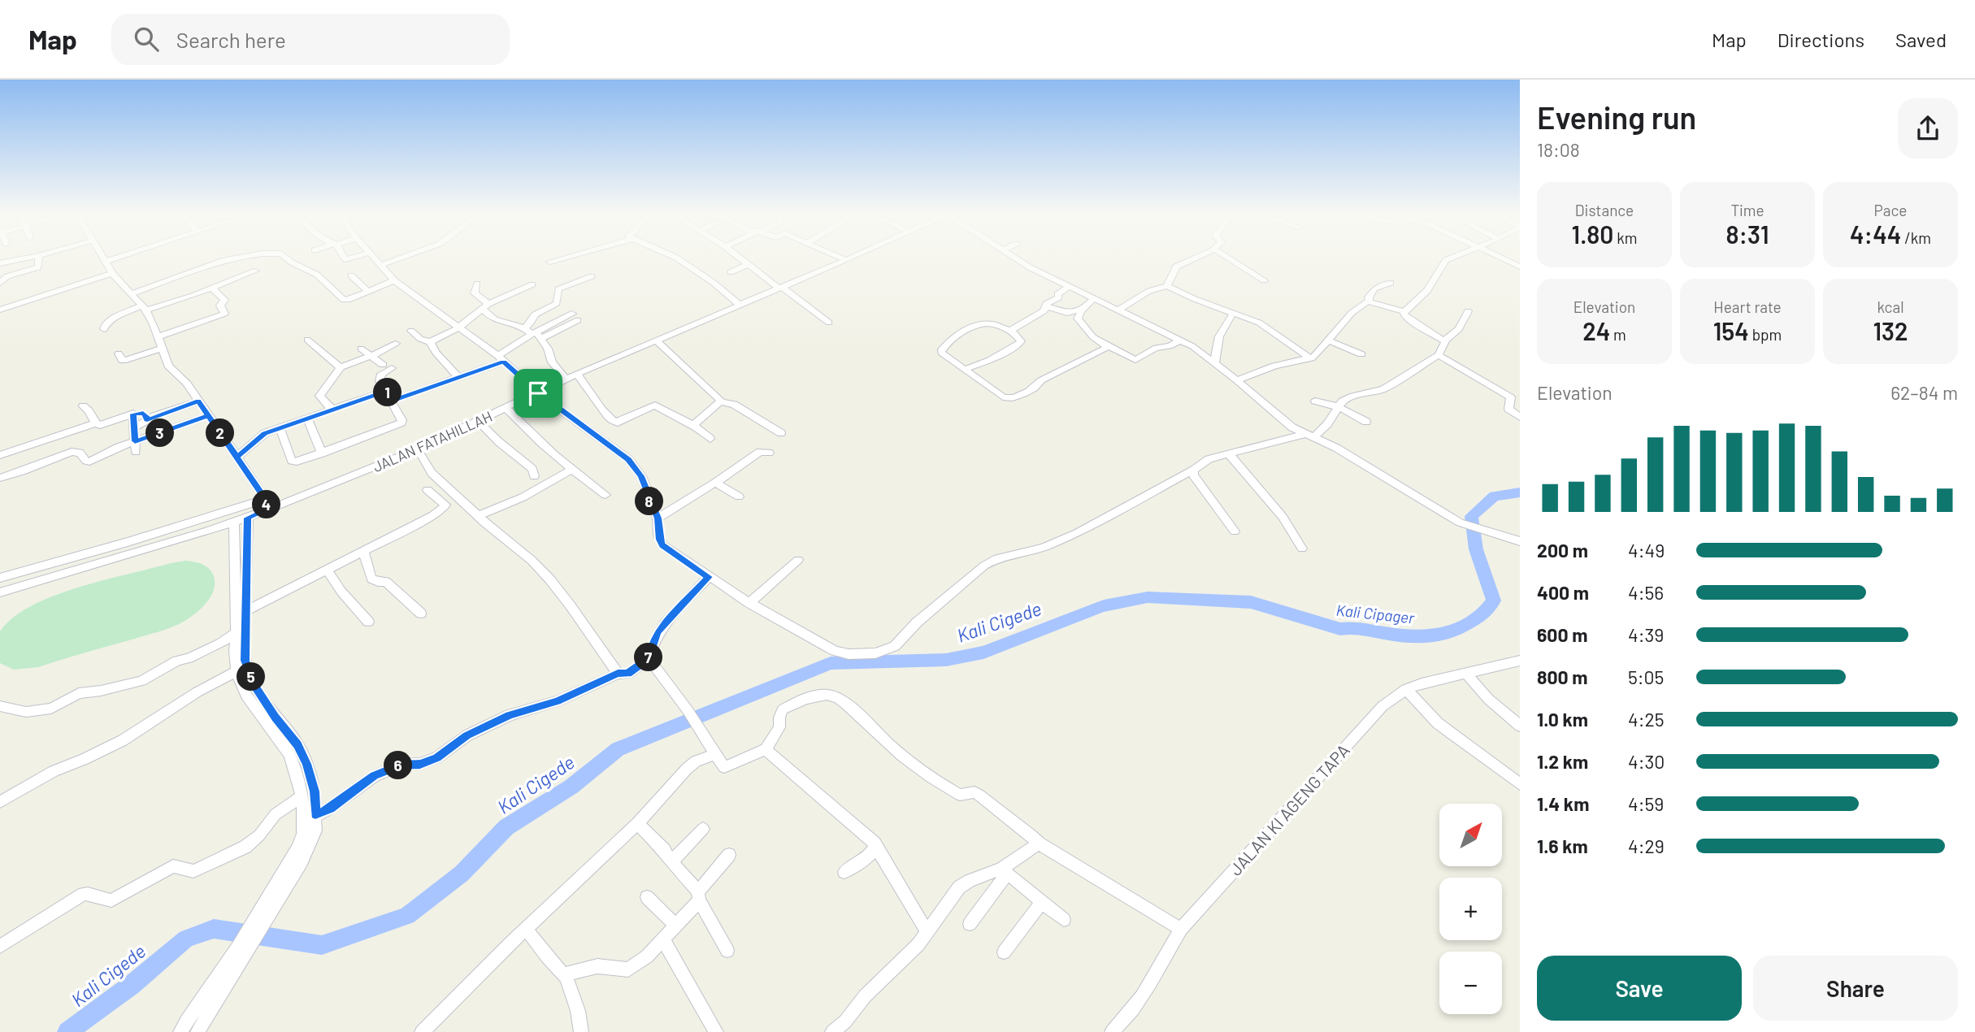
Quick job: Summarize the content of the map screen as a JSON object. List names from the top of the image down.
{
  "streets": {
    "street": ["JALAN FATAHILLAH", "JALAN KI AGENG TAPA"]
  },
  "water": ["Kali Cipager", "Kali Cigede"],
  "north": "top right",
  "page": {
    "header": "Map",
    "search": "Search here",
    "nav": ["Map", "Directions", "Saved"],
    "heading": ["Evening run", "18:08"],
    "stats": [
      ["Distance", "1.80 km"],
      ["Time", "8:31"],
      ["Pace", "4:44 /km"],
      ["Elevation", "24 m"],
      ["Heart rate", "154 bpm"],
      ["kcal", "132"]
    ],
    "chart": ["Elevation", "62–84 m"],
    "pins": [
      "1",
      "2",
      "3",
      "8",
      "4",
      "7",
      "5",
      "6"
    ],
    "list": [
      {
        "name": "200 m",
        "note": "4:49"
      },
      {
        "name": "400 m",
        "note": "4:56"
      },
      {
        "name": "600 m",
        "note": "4:39"
      },
      {
        "name": "800 m",
        "note": "5:05"
      },
      {
        "name": "1.0 km",
        "note": "4:25"
      },
      {
        "name": "1.2 km",
        "note": "4:30"
      },
      {
        "name": "1.4 km",
        "note": "4:59"
      },
      {
        "name": "1.6 km",
        "note": "4:29"
      }
    ],
    "map_buttons": ["+", "−"],
    "buttons": ["Save", "Share"]
  }
}
